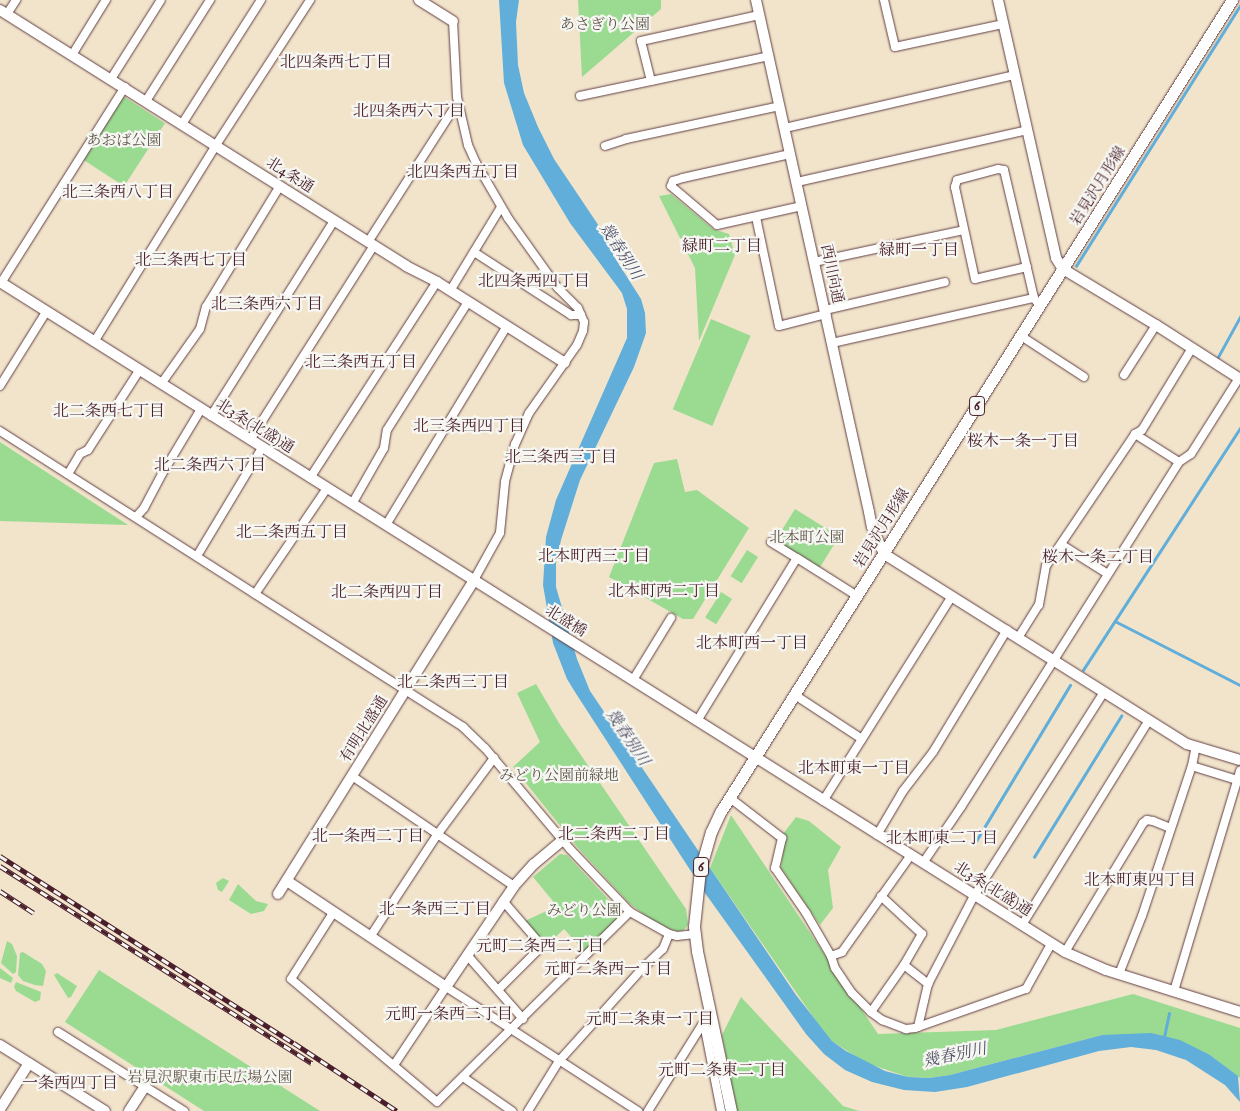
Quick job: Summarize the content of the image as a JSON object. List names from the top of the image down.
{
  "streets": {
    "main road": ["岩見沢月形線", "6"],
    "street": [
      "北4条通",
      "西川向通",
      "北3条(北盛)通",
      "北盛橋",
      "有明北盛通"
    ]
  },
  "crossings": [
    ["岩見沢月形線", "西川向通"],
    ["岩見沢月形線", "北3条(北盛)通"],
    ["北3条(北盛)通", "北盛橋"],
    ["北3条(北盛)通", "有明北盛通"]
  ],
  "districts": [
    "北四条西七丁目",
    "北四条西六丁目",
    "北四条西五丁目",
    "北三条西八丁目",
    "緑町二丁目",
    "緑町一丁目",
    "北三条西七丁目",
    "北四条西四丁目",
    "北三条西六丁目",
    "北三条西五丁目",
    "北二条西七丁目",
    "北三条西四丁目",
    "桜木一条一丁目",
    "北三条西三丁目",
    "北二条西六丁目",
    "北二条西五丁目",
    "北本町西三丁目",
    "桜木一条二丁目",
    "北本町西二丁目",
    "北二条西四丁目",
    "北本町西一丁目",
    "北二条西三丁目",
    "北本町東一丁目",
    "北二条西二丁目",
    "北一条西二丁目",
    "北本町東二丁目",
    "北本町東四丁目",
    "北一条西三丁目",
    "元町二条西二丁目",
    "元町二条西一丁目",
    "元町一条西二丁目",
    "元町二条東一丁目",
    "元町二条東二丁目",
    "一条西四丁目"
  ],
  "water": ["幾春別川"],
  "parks": [
    "あさぎり公園",
    "あおば公園",
    "北本町公園",
    "みどり公園前緑地",
    "みどり公園",
    "岩見沢駅東市民広場公園"
  ]
}
